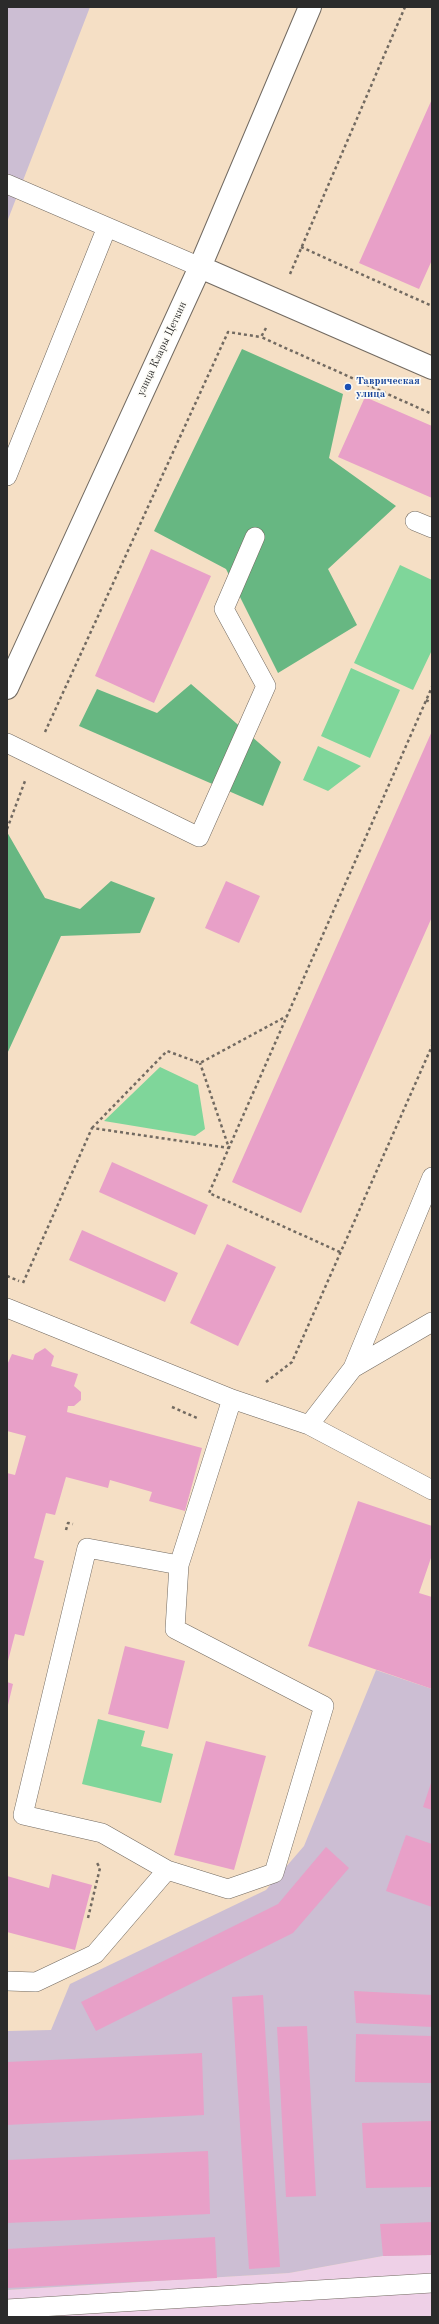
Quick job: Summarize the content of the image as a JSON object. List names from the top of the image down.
{
  "streets": {
    "street": ["улица Клары Цеткин"]
  },
  "places": ["Таврическая улица"]
}
